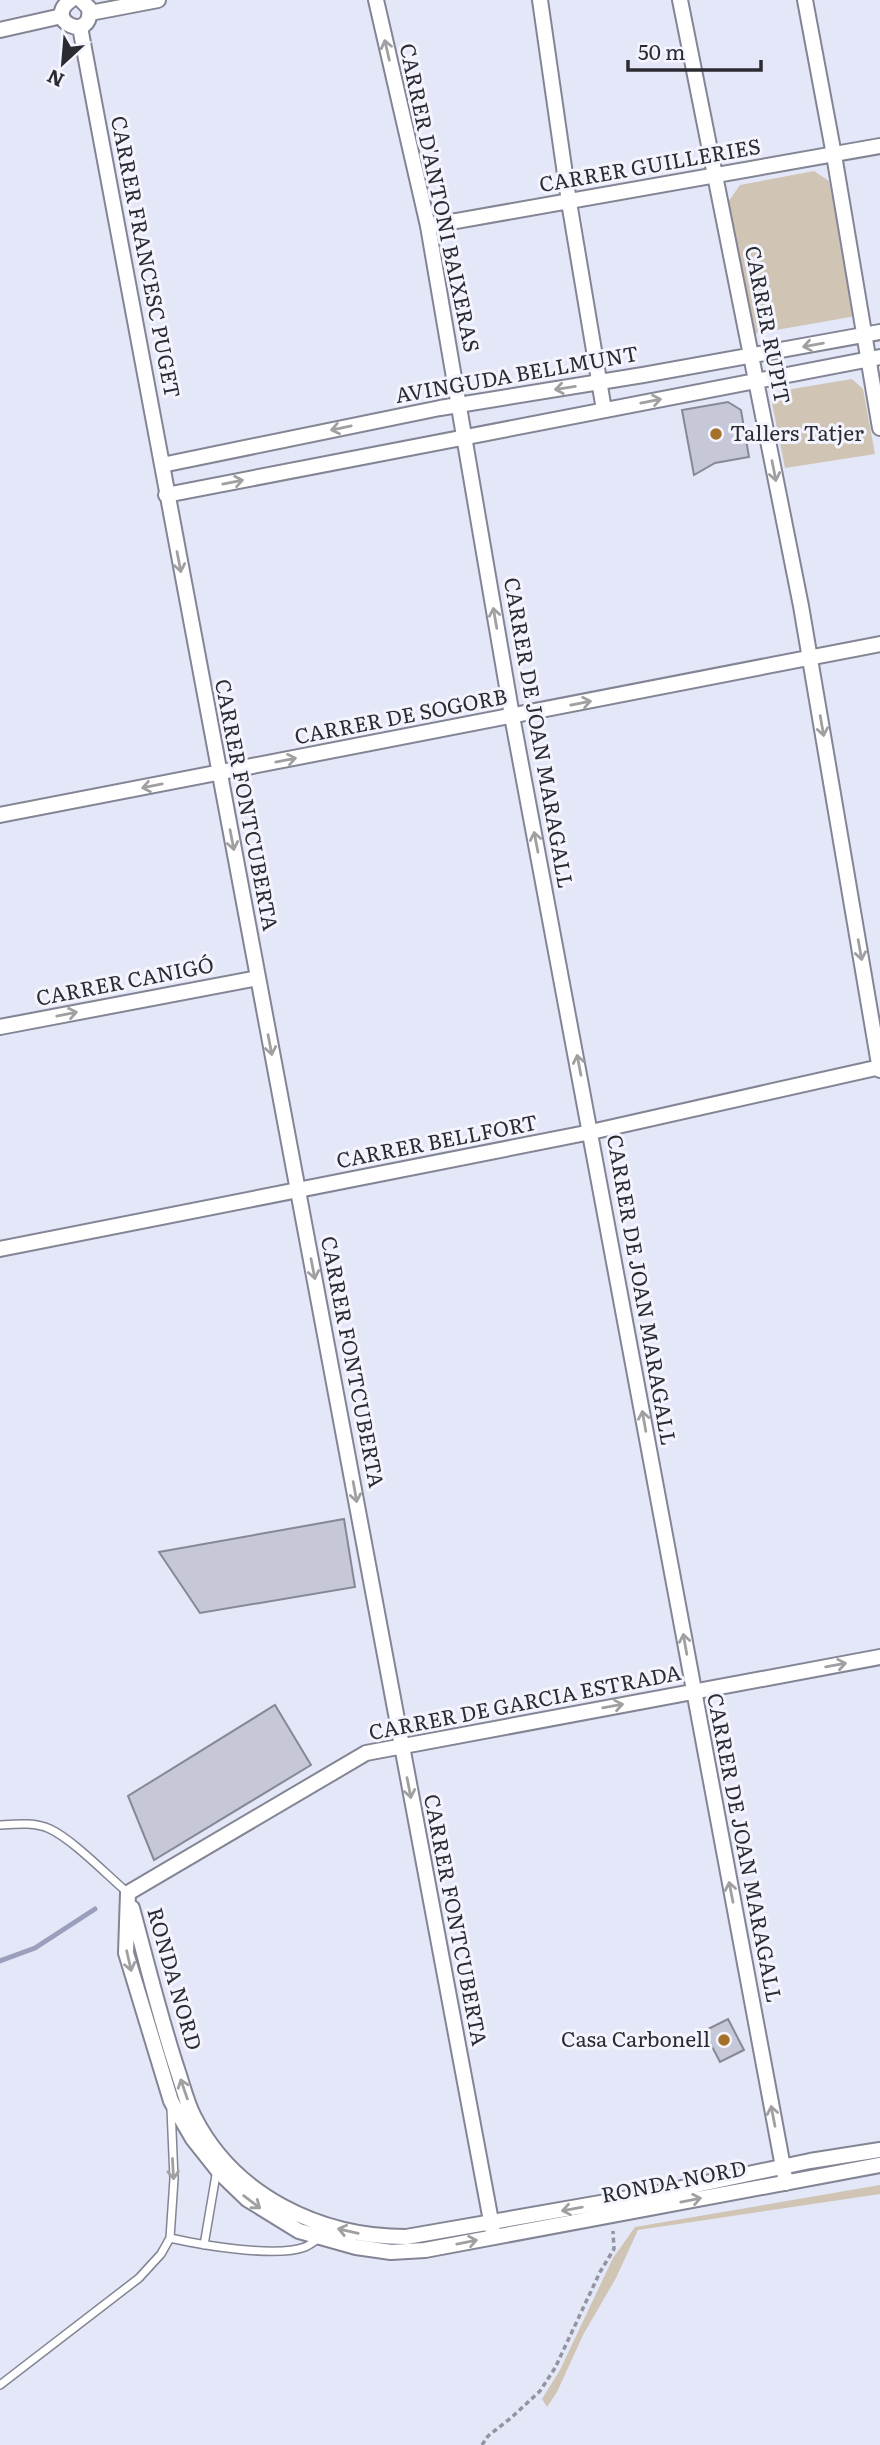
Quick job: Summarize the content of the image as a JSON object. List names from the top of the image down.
{
  "streets": {
    "street": [
      "CARRER GUILLERIES",
      "CARRER D'ANTONI BAIXERAS",
      "CARRER FRANCESC PUGET",
      "CARRER RUPIT",
      "AVINGUDA BELLMUNT",
      "CARRER DE SOGORB",
      "CARRER DE JOAN MARAGALL",
      "CARRER FONTCUBERTA",
      "CARRER CANIGÓ",
      "CARRER BELLFORT",
      "CARRER DE GARCIA ESTRADA",
      "RONDA NORD"
    ]
  },
  "crossings": [
    ["CARRER GUILLERIES", "CARRER D'ANTONI BAIXERAS"],
    ["CARRER GUILLERIES", "CARRER RUPIT"],
    ["CARRER D'ANTONI BAIXERAS", "AVINGUDA BELLMUNT"],
    ["CARRER D'ANTONI BAIXERAS", "CARRER DE JOAN MARAGALL"],
    ["CARRER FRANCESC PUGET", "AVINGUDA BELLMUNT"],
    ["CARRER FRANCESC PUGET", "CARRER FONTCUBERTA"],
    ["CARRER RUPIT", "AVINGUDA BELLMUNT"],
    ["CARRER RUPIT", "CARRER DE SOGORB"],
    ["CARRER RUPIT", "CARRER BELLFORT"],
    ["AVINGUDA BELLMUNT", "CARRER DE JOAN MARAGALL"],
    ["CARRER DE SOGORB", "CARRER DE JOAN MARAGALL"],
    ["CARRER DE SOGORB", "CARRER FONTCUBERTA"],
    ["CARRER DE JOAN MARAGALL", "CARRER BELLFORT"],
    ["CARRER DE JOAN MARAGALL", "CARRER DE GARCIA ESTRADA"],
    ["CARRER DE JOAN MARAGALL", "RONDA NORD"],
    ["CARRER FONTCUBERTA", "CARRER CANIGÓ"],
    ["CARRER FONTCUBERTA", "CARRER BELLFORT"],
    ["CARRER FONTCUBERTA", "CARRER DE GARCIA ESTRADA"],
    ["CARRER FONTCUBERTA", "RONDA NORD"],
    ["CARRER DE GARCIA ESTRADA", "RONDA NORD"]
  ],
  "one_way": [
    "CARRER D'ANTONI BAIXERAS",
    "CARRER RUPIT",
    "CARRER DE JOAN MARAGALL",
    "CARRER FONTCUBERTA",
    "CARRER CANIGÓ",
    "CARRER DE GARCIA ESTRADA"
  ],
  "places": ["Tallers Tatjer", "Casa Carbonell"],
  "scale_bar": "50 m",
  "north": "bottom left"
}
